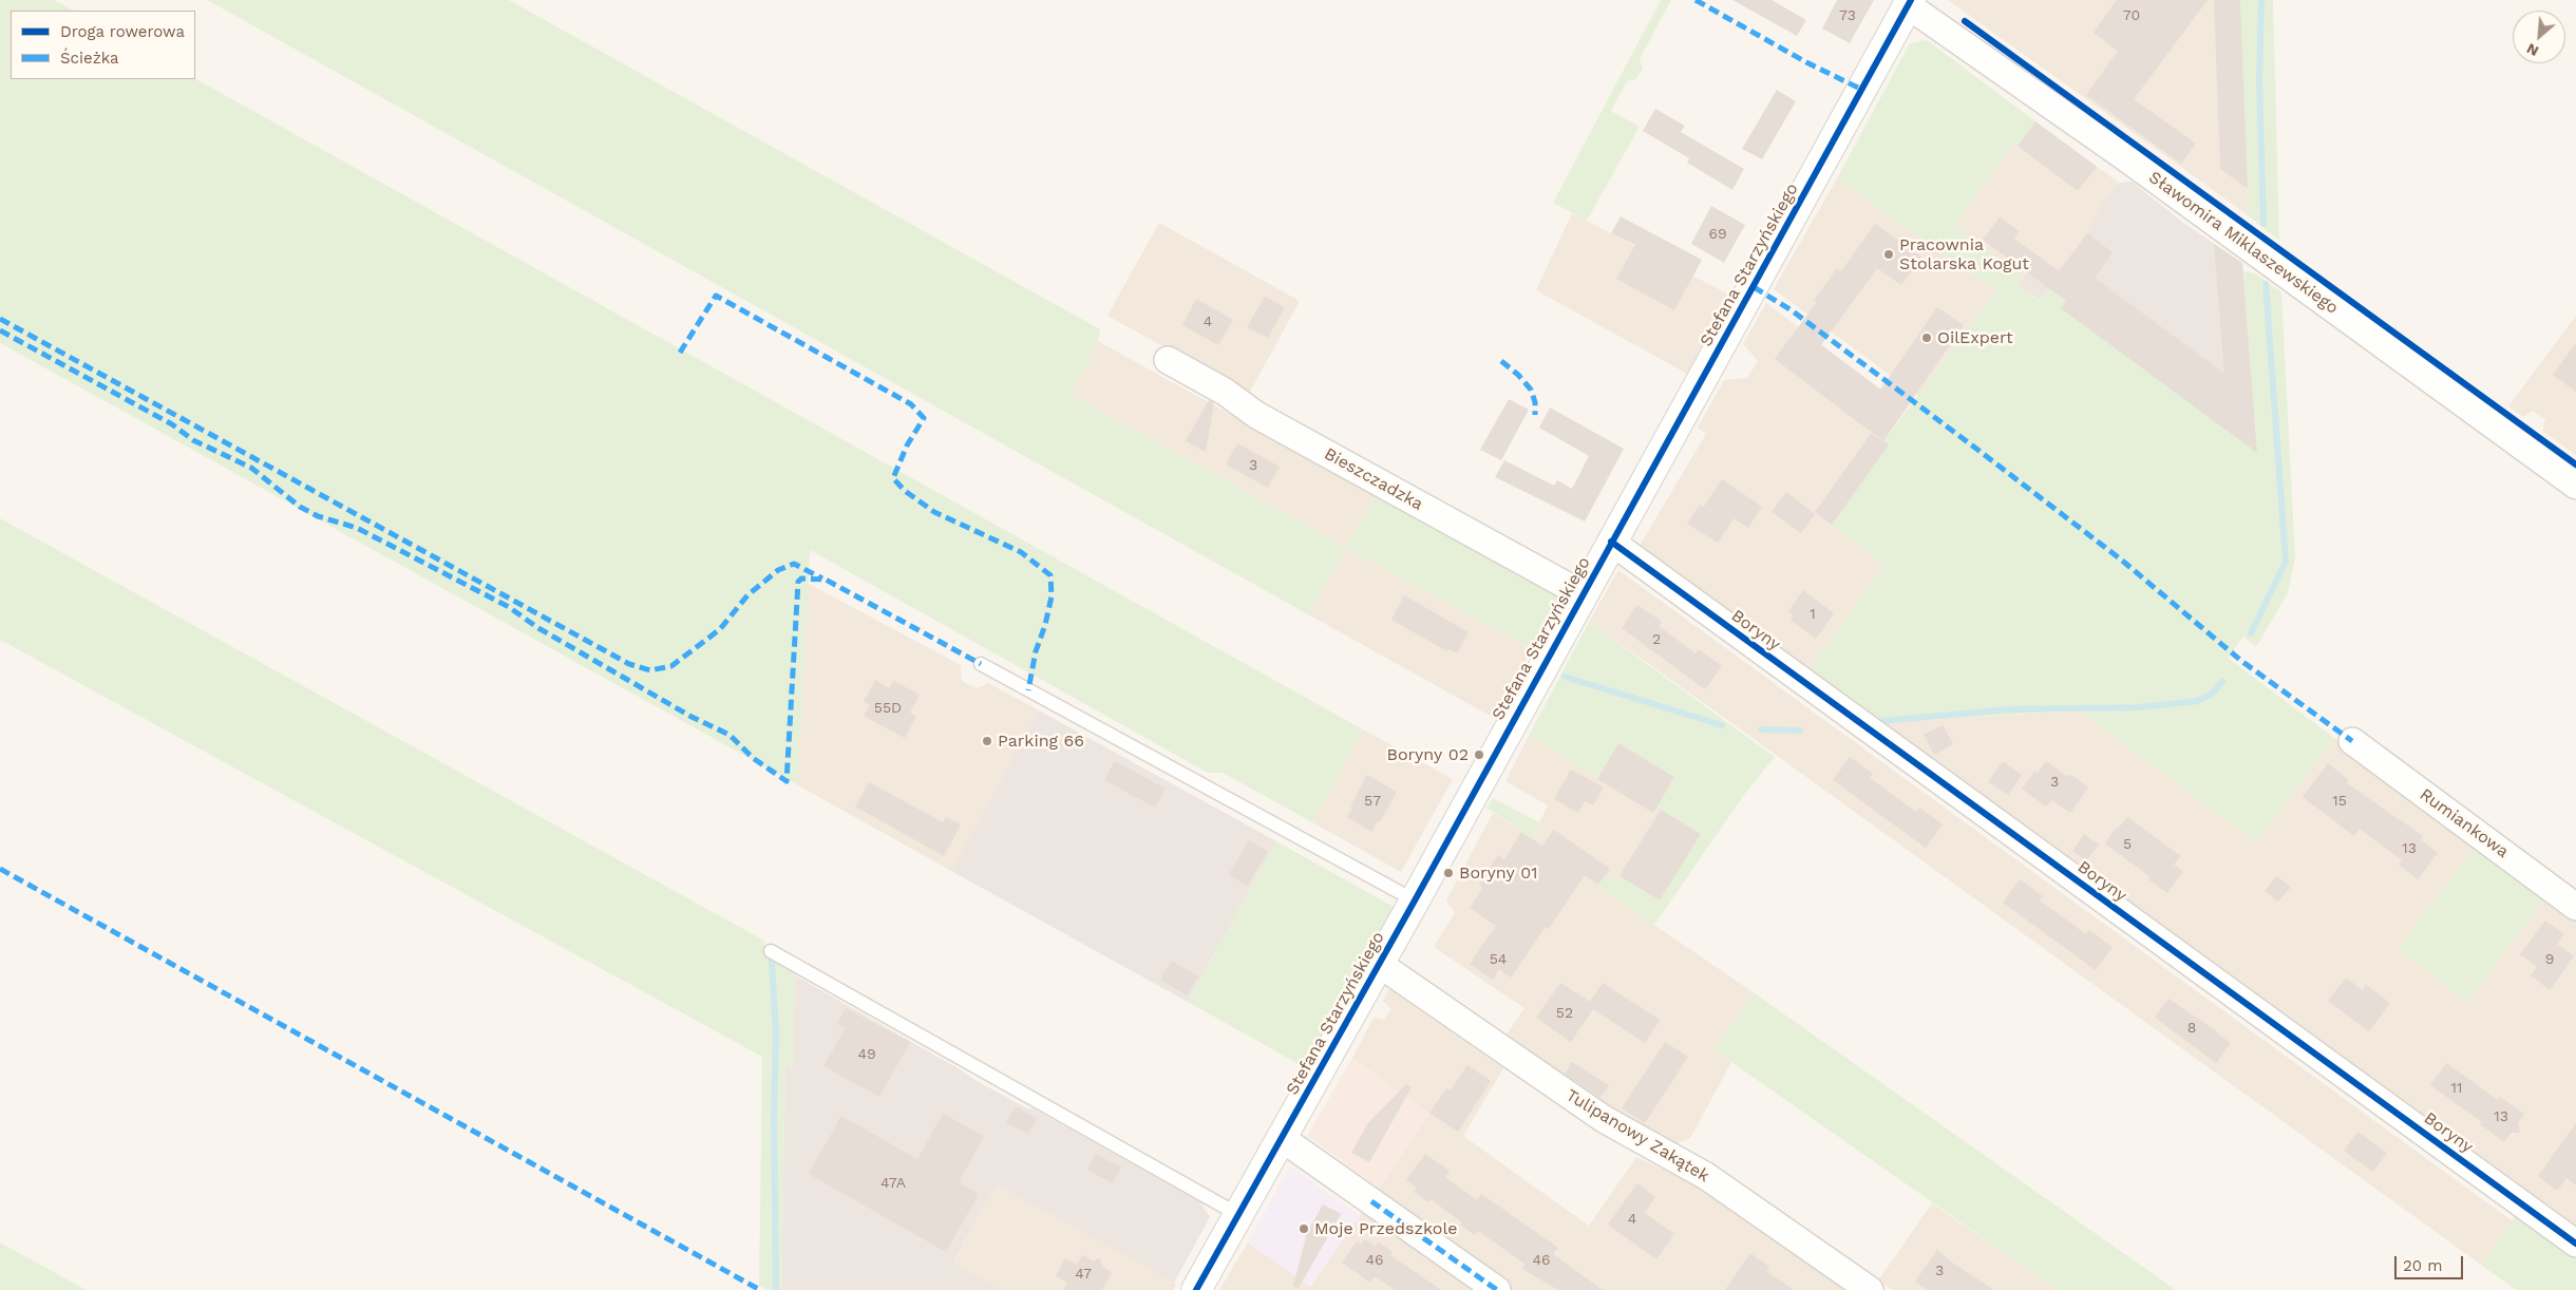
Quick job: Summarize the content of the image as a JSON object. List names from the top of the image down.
{
  "streets": {
    "street": [
      "Sławomira Miklaszewskiego",
      "Stefana Starzyńskiego",
      "Bieszczadzka",
      "Boryny",
      "Rumiankowa",
      "Tulipanowy Zakątek"
    ]
  },
  "crossings": [
    ["Sławomira Miklaszewskiego", "Stefana Starzyńskiego"],
    ["Stefana Starzyńskiego", "Bieszczadzka"],
    ["Stefana Starzyńskiego", "Boryny"],
    ["Stefana Starzyńskiego", "Tulipanowy Zakątek"]
  ],
  "places": [
    "Pracownia Stolarska Kogut",
    "OilExpert",
    "Parking 66",
    "Boryny 02",
    "Boryny 01",
    "Moje Przedszkole"
  ],
  "house_numbers": [
    "73",
    "70",
    "69",
    "4",
    "3",
    "1",
    "2",
    "55D",
    "3",
    "57",
    "15",
    "5",
    "13",
    "54",
    "9",
    "52",
    "8",
    "49",
    "11",
    "13",
    "47A",
    "4",
    "46",
    "46",
    "3",
    "47"
  ],
  "legend": ["Droga rowerowa", "Ścieżka"],
  "scale_bar": "20 m",
  "north": "bottom left"
}
